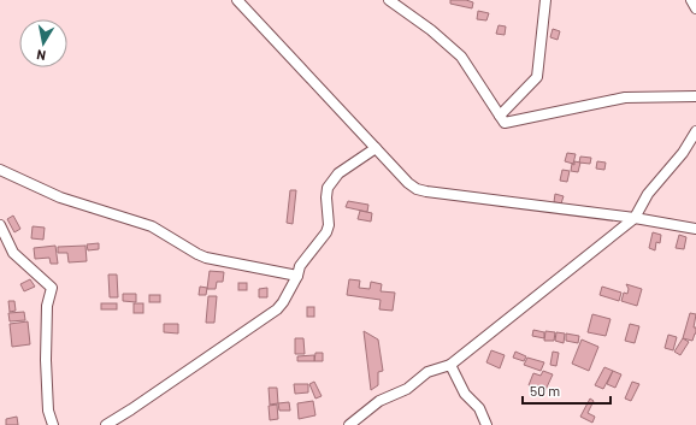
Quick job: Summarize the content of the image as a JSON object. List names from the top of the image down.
{
  "scale_bar": "50 m",
  "north": "bottom"
}
